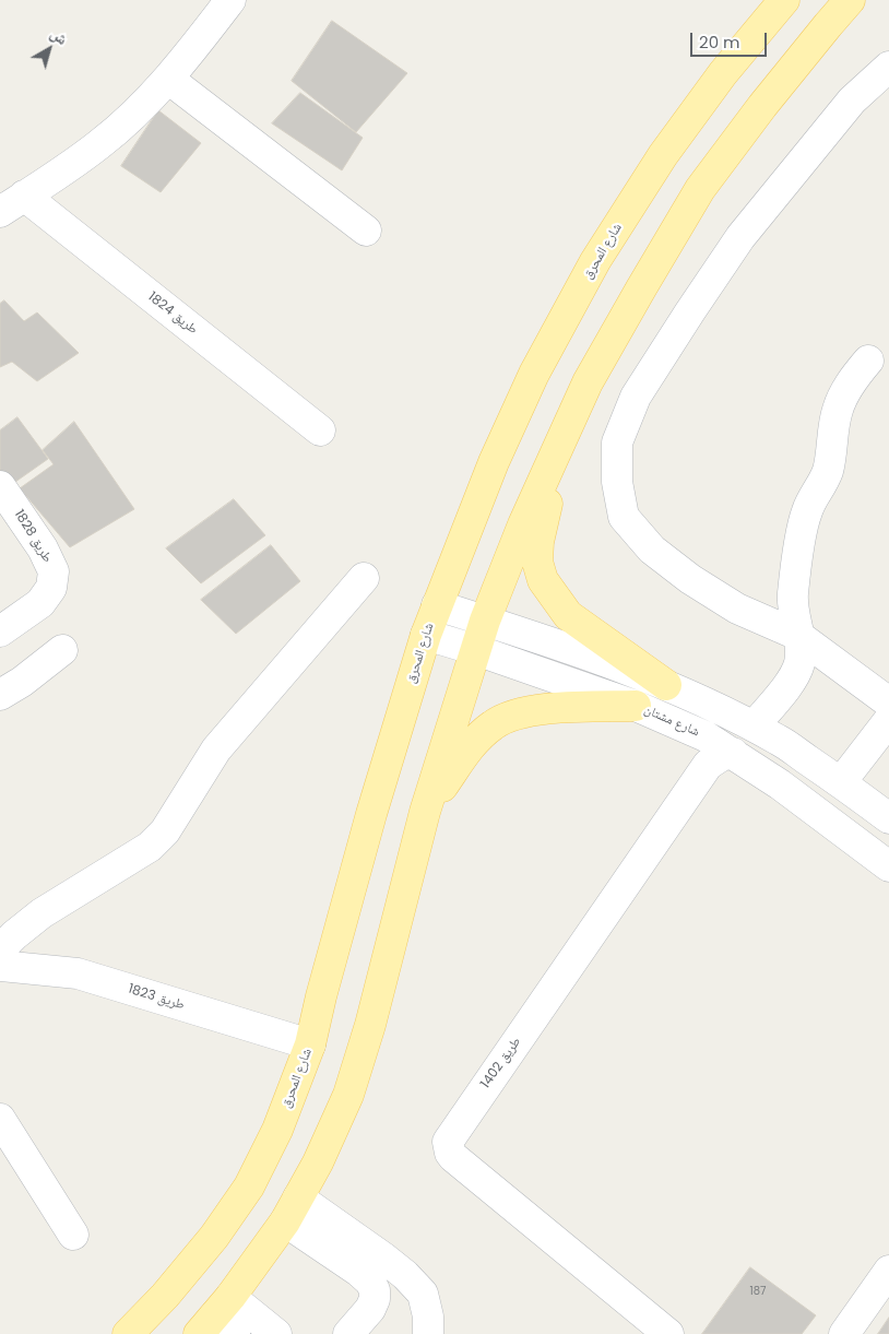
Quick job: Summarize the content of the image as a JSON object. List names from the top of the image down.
{
  "streets": {
    "main road": ["شارع المحرق"],
    "street": [
      "طريق 1824",
      "طريق 1828",
      "شارع مشتان",
      "طريق 1823",
      "طريق 1402"
    ]
  },
  "crossings": [
    ["شارع المحرق", "شارع مشتان"],
    ["شارع المحرق", "طريق 1823"],
    ["شارع مشتان", "طريق 1402"]
  ],
  "house_numbers": ["187"],
  "scale_bar": "20 m",
  "north": "top right"
}
